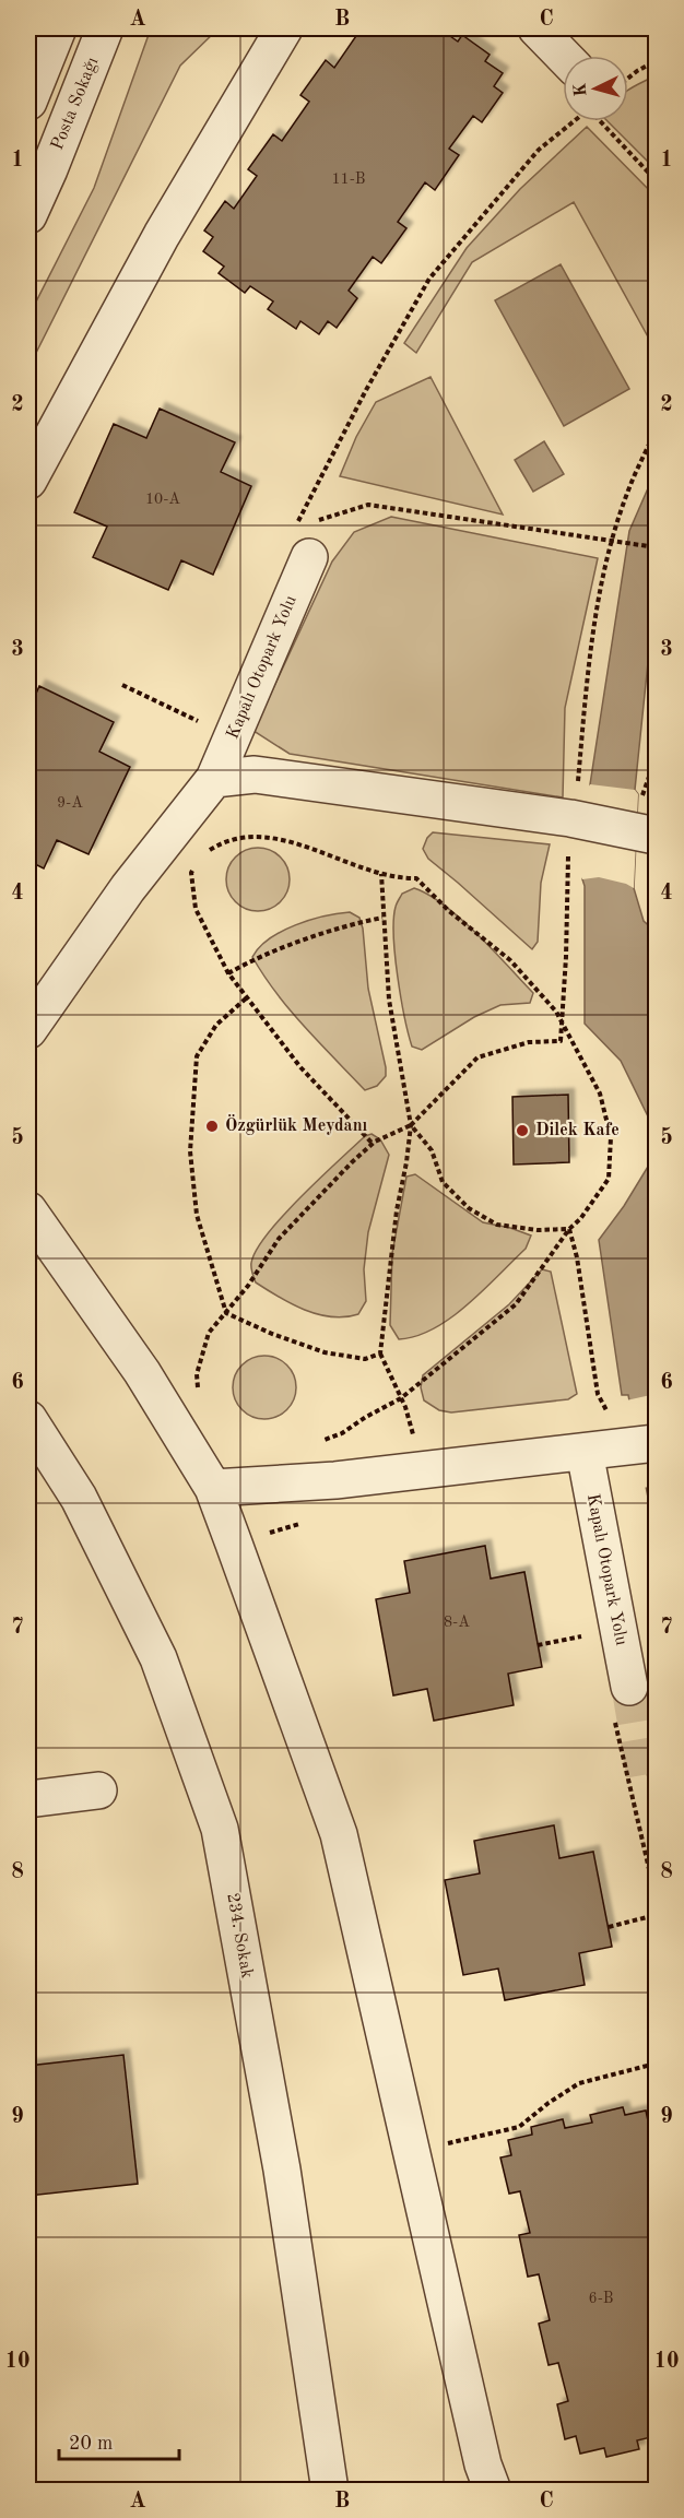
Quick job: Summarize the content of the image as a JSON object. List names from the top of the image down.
{
  "streets": {
    "street": ["Posta Sokağı", "Kapalı Otopark Yolu", "234. Sokak"]
  },
  "places": ["Özgürlük Meydanı", "Dilek Kafe"],
  "house_numbers": [
    "11-B",
    "10-A",
    "9-A",
    "8-A",
    "6-B"
  ],
  "scale_bar": "20 m",
  "north": "left",
  "grid": {
    "columns": ["A", "B", "C"],
    "rows": [
      "1",
      "2",
      "3",
      "4",
      "5",
      "6",
      "7",
      "8",
      "9",
      "10"
    ]
  }
}
